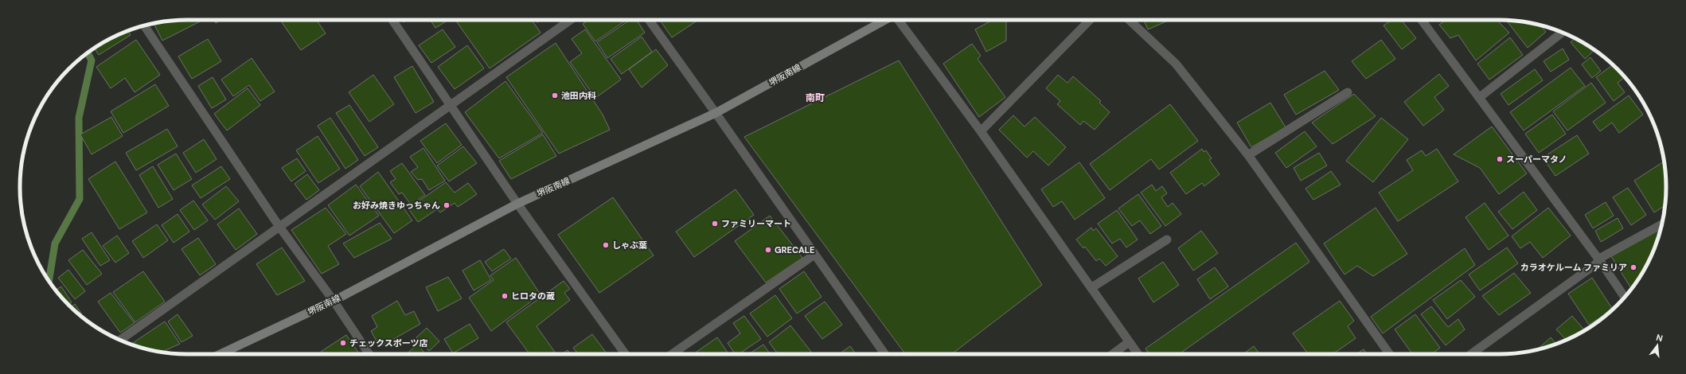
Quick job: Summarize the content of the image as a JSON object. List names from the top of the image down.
{
  "streets": {
    "main road": ["堺阪南線"]
  },
  "districts": ["南町"],
  "places": [
    "池田内科",
    "スーパーマタノ",
    "お好み焼きゆっちゃん",
    "ファミリーマート",
    "しゃぶ葉",
    "GRECALE",
    "カラオケルーム ファミリア",
    "ヒロタの蔵",
    "チェックスポーツ店"
  ],
  "north": "top"
}
